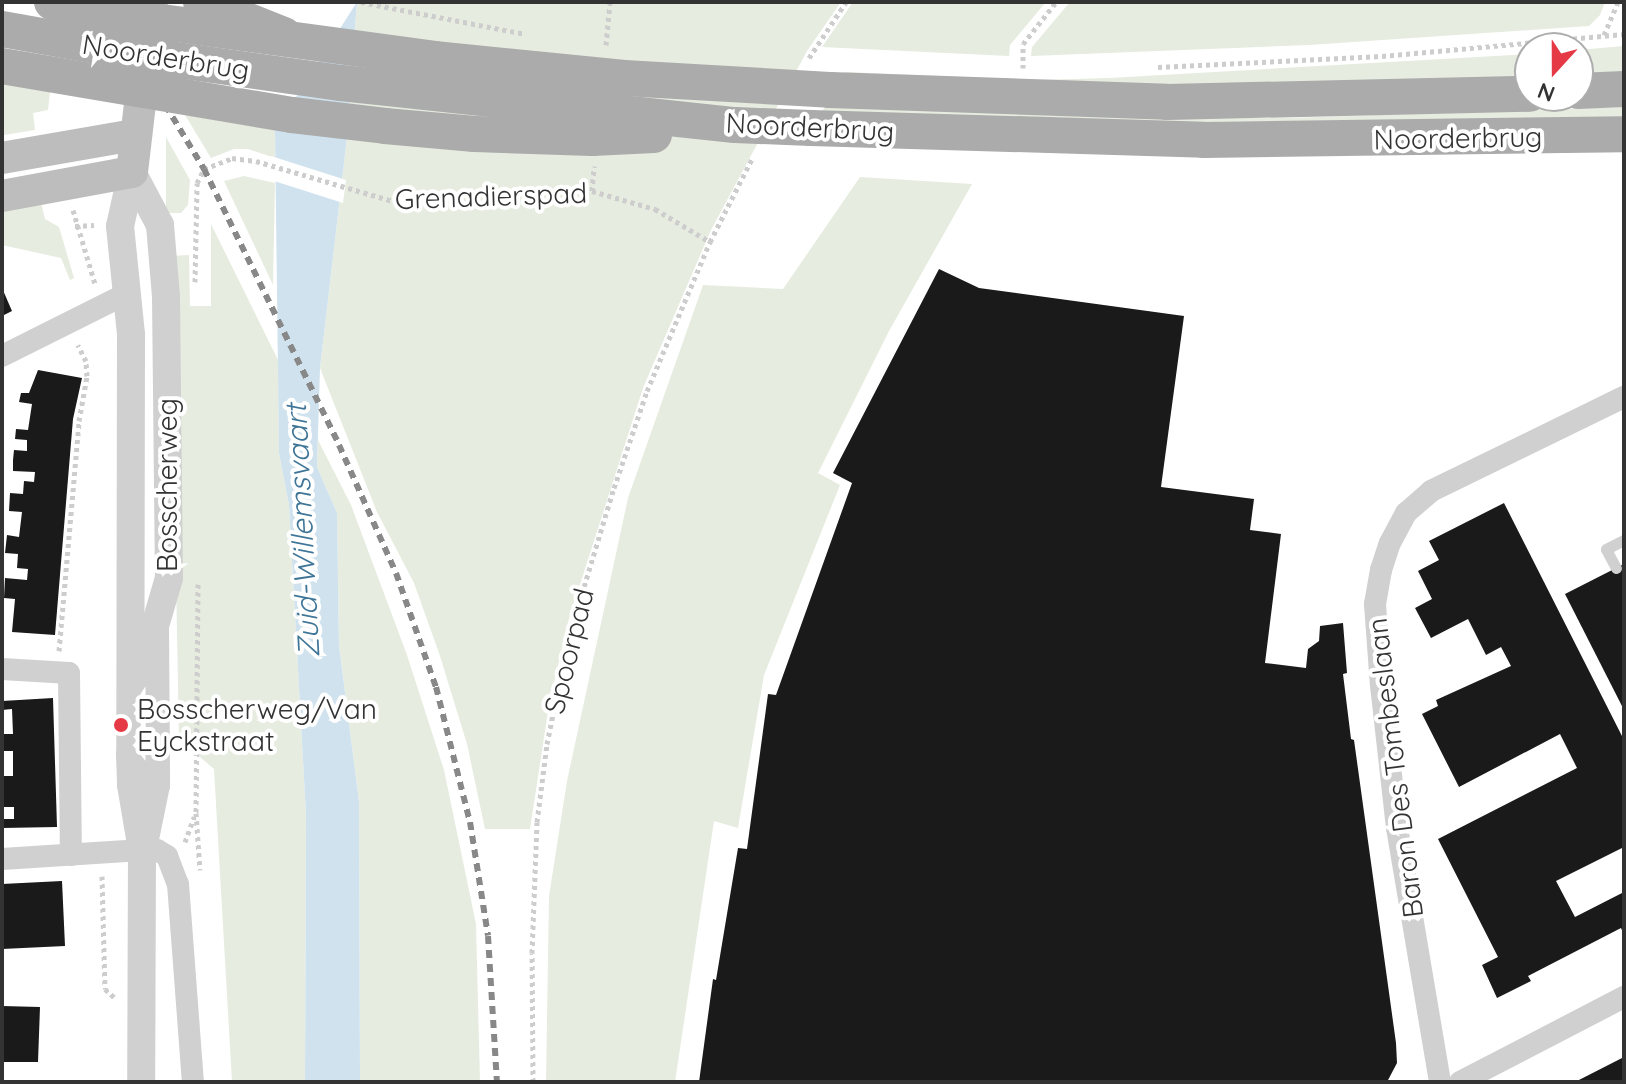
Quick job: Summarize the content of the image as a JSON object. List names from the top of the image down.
{
  "streets": {
    "main road": ["Noorderbrug", "Bosscherweg"],
    "street": ["Baron Des Tombeslaan"],
    "path": ["Grenadierspad", "Spoorpad"]
  },
  "crossings": [
    ["Grenadierspad", "Spoorpad"]
  ],
  "water": ["Zuid-Willemsvaart"],
  "places": ["Bosscherweg/Van Eyckstraat"],
  "north": "bottom"
}
